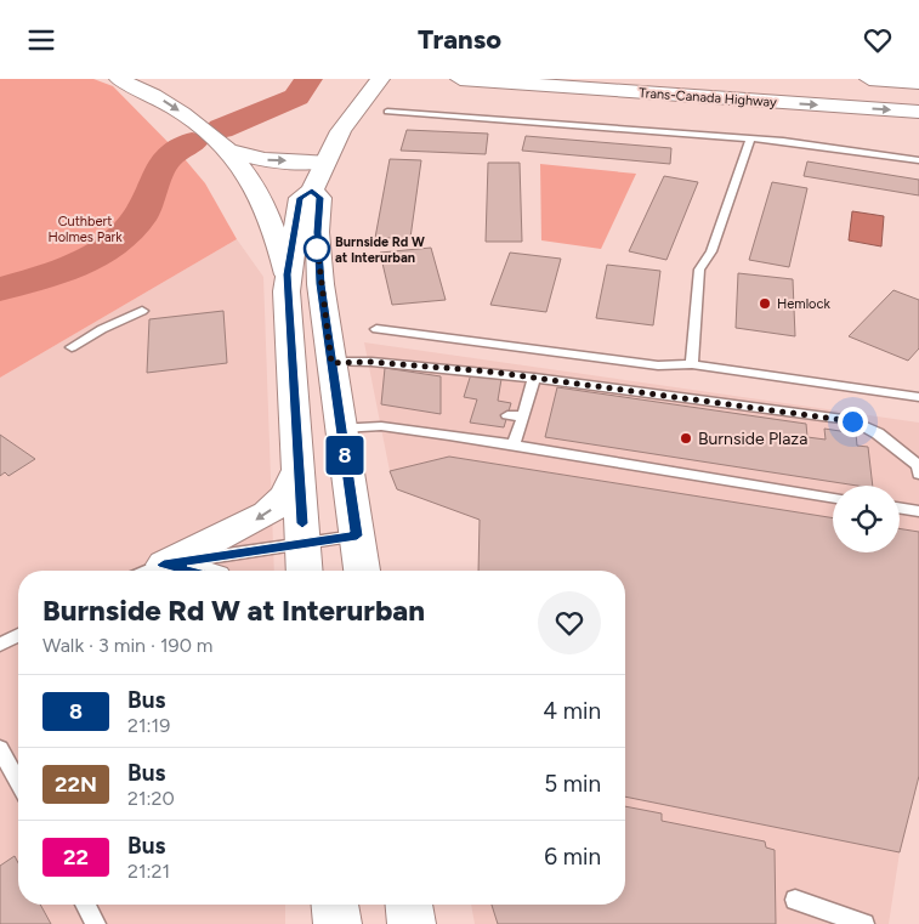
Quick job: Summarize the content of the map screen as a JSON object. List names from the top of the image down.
{
  "streets": {
    "main road": ["Trans-Canada Highway"]
  },
  "one_way": ["Trans-Canada Highway"],
  "parks": ["Cuthbert Holmes Park"],
  "places": ["Burnside Rd W at Interurban", "Hemlock", "Burnside Plaza"],
  "lines": ["bus line 8"],
  "page": {
    "header": "Transo",
    "on_map": "8",
    "heading": ["Burnside Rd W at Interurban", "Walk · 3 min · 190 m"],
    "list": [
      {
        "mark": "8",
        "name": "Bus",
        "note": "21:19",
        "value": "4 min"
      },
      {
        "mark": "22N",
        "name": "Bus",
        "note": "21:20",
        "value": "5 min"
      },
      {
        "mark": "22",
        "name": "Bus",
        "note": "21:21",
        "value": "6 min"
      }
    ]
  }
}
